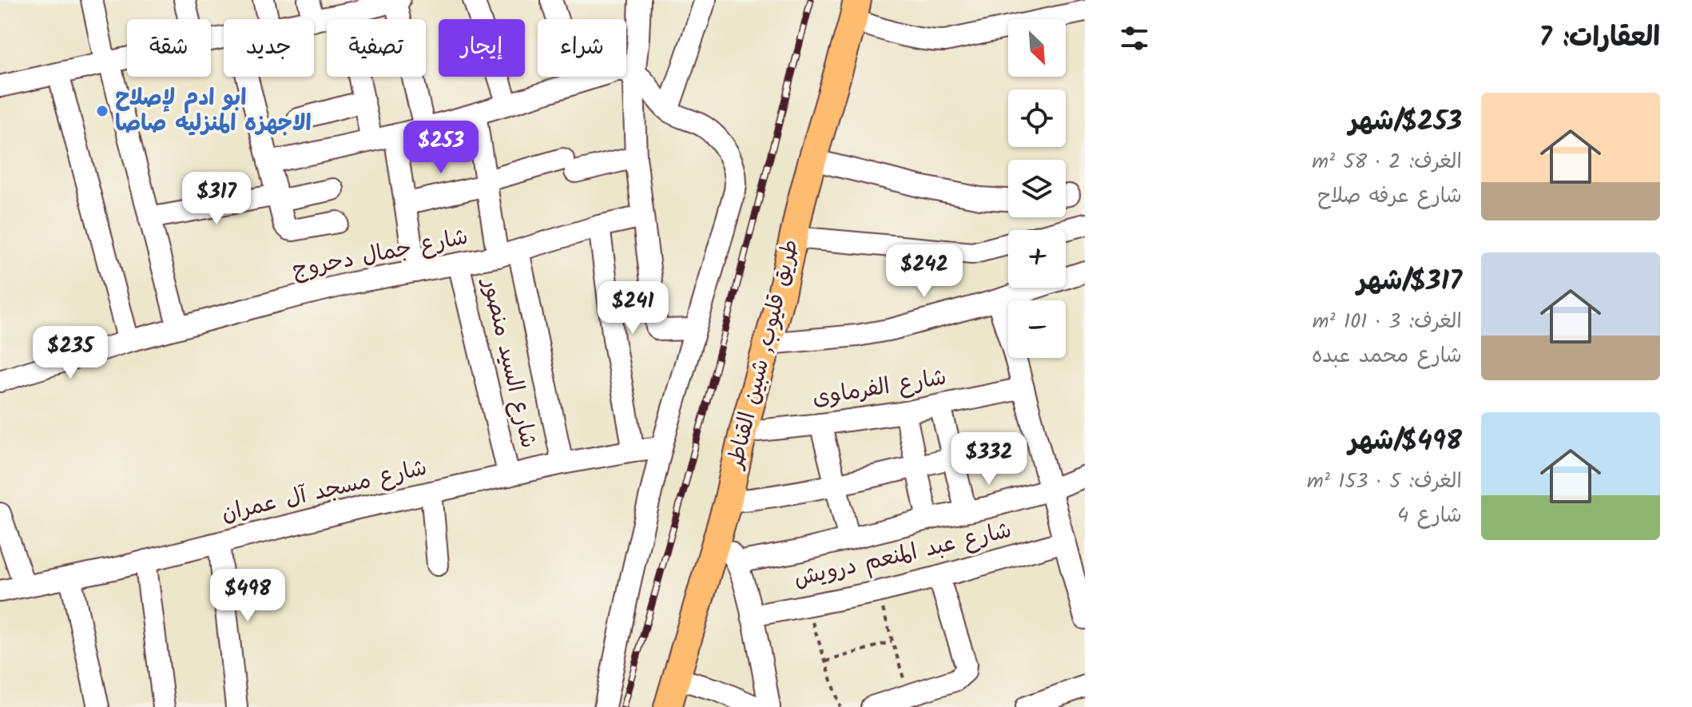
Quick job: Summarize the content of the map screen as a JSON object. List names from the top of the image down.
{
  "streets": {
    "main road": ["طريق قليوب, شبين القناطر"],
    "street": [
      "شارع جمال دحروج",
      "شارع السيد منصور",
      "شارع الفرماوى",
      "شارع مسجد آل عمران",
      "شارع عبد المنعم درويش"
    ]
  },
  "crossings": [
    ["شارع جمال دحروج", "شارع السيد منصور"],
    ["طريق قليوب, شبين القناطر", "شارع الفرماوى"],
    ["شارع السيد منصور", "شارع مسجد آل عمران"]
  ],
  "places": ["ابو ادم لإصلاح الاجهزه المنزليه صاصا"],
  "north": "bottom right",
  "page": {
    "heading": "العقارات: 7",
    "map_buttons": ["+", "−"],
    "chip": [
      "شراء",
      "إيجار",
      "تصفية",
      "جديد",
      "شقة"
    ],
    "list": [
      {
        "name": "$253/شهر",
        "note": "الغرف: 2 · 58 m² · شارع عرفه صلاح"
      },
      {
        "name": "$317/شهر",
        "note": "الغرف: 3 · 101 m² · شارع محمد عبده"
      },
      {
        "name": "$498/شهر",
        "note": "الغرف: 5 · 153 m² · شارع 4"
      }
    ],
    "price": [
      "$253",
      "$317",
      "$242",
      "$241",
      "$235",
      "$332",
      "$498"
    ]
  }
}
